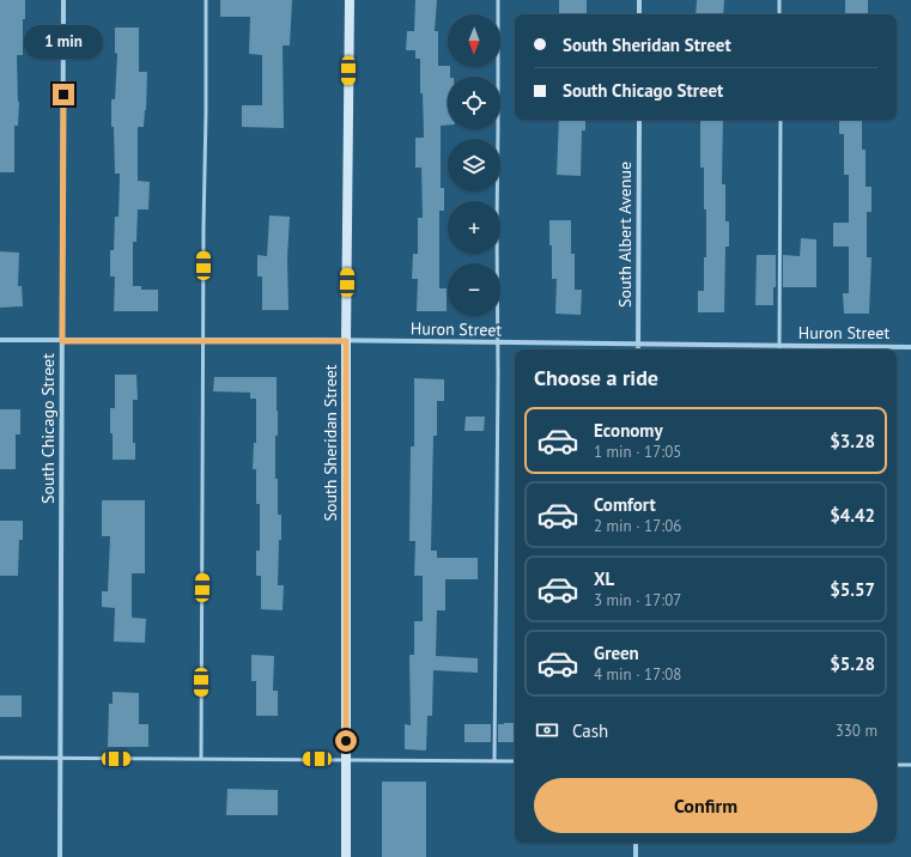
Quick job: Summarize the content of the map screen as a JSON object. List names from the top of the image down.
{
  "streets": {
    "street": [
      "South Albert Avenue",
      "Huron Street",
      "South Chicago Street",
      "South Sheridan Street"
    ]
  },
  "crossings": [
    ["South Albert Avenue", "Huron Street"],
    ["Huron Street", "South Chicago Street"],
    ["Huron Street", "South Sheridan Street"]
  ],
  "north": "bottom",
  "page": {
    "map_buttons": ["+", "−"],
    "banner": ["South Sheridan Street", "South Chicago Street"],
    "bubble": "1 min",
    "heading": "Choose a ride",
    "list": [
      {
        "name": "Economy",
        "note": "1 min · 17:05",
        "value": "$3.28"
      },
      {
        "name": "Comfort",
        "note": "2 min · 17:06",
        "value": "$4.42"
      },
      {
        "name": "XL",
        "note": "3 min · 17:07",
        "value": "$5.57"
      },
      {
        "name": "Green",
        "note": "4 min · 17:08",
        "value": "$5.28"
      }
    ],
    "pay": ["Cash", "330 m"],
    "buttons": "Confirm"
  }
}
